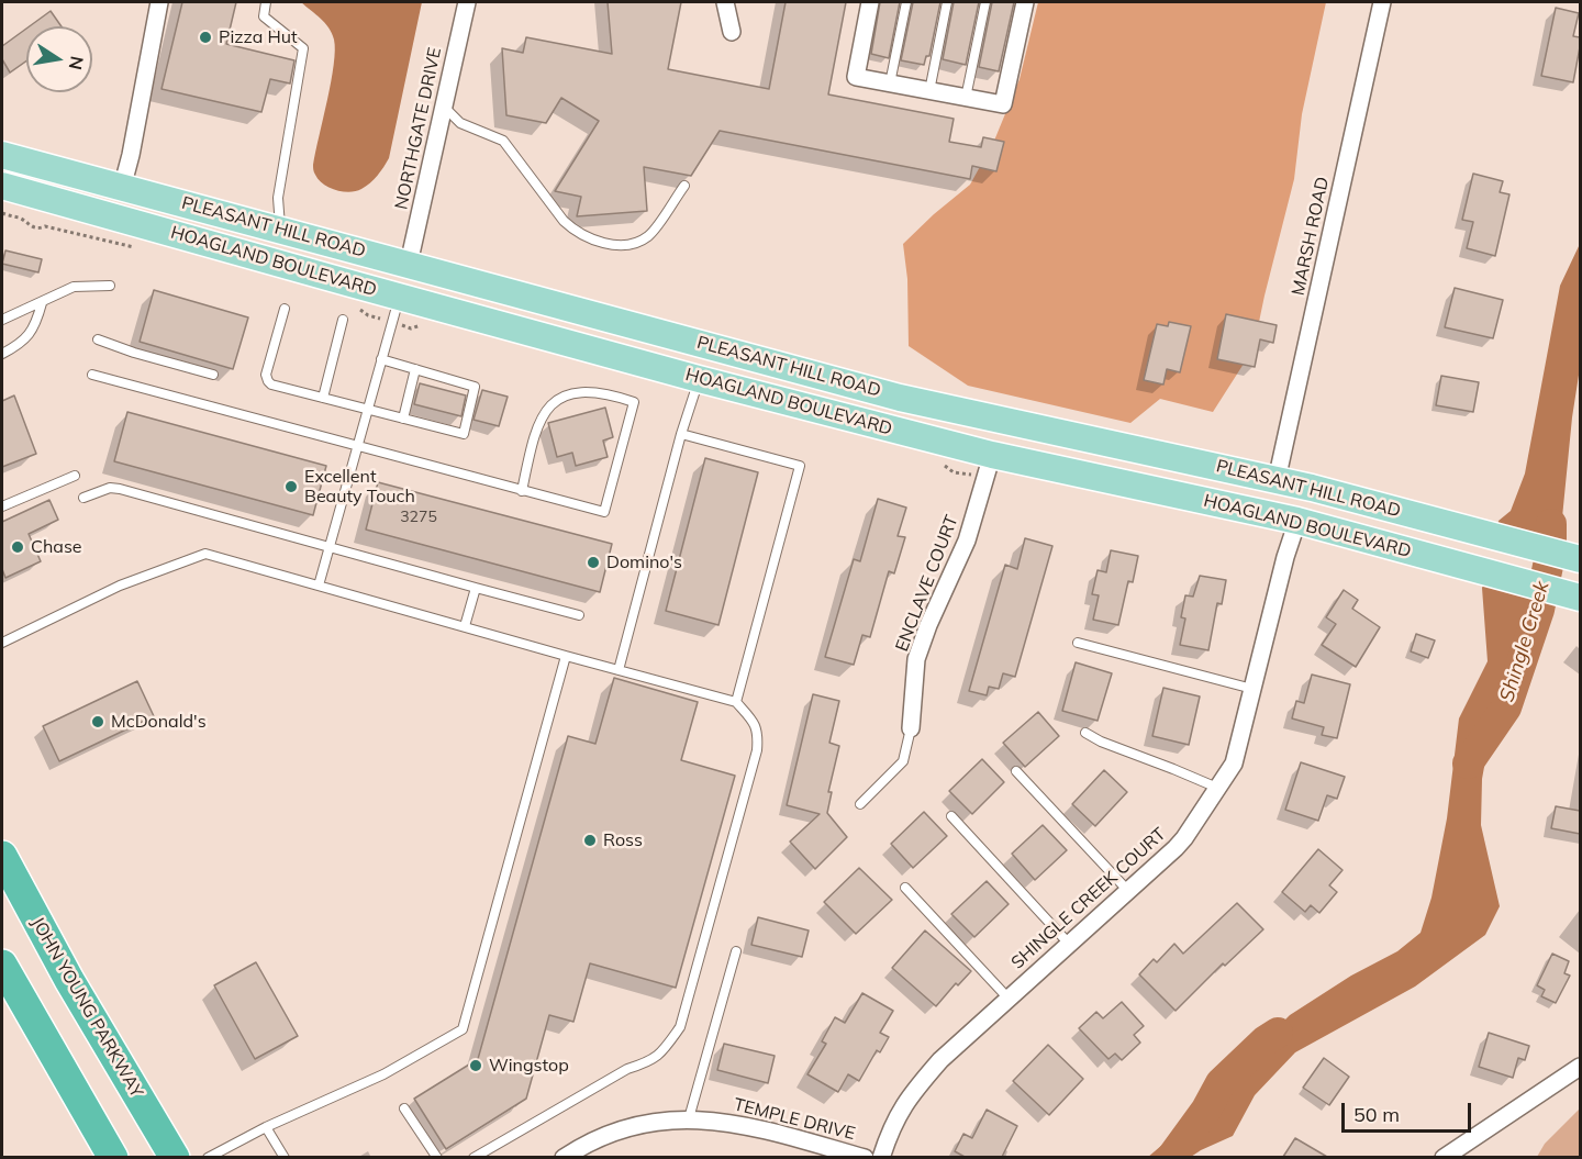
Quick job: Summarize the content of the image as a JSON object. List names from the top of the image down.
{
  "streets": {
    "highway": ["JOHN YOUNG PARKWAY"],
    "main road": ["PLEASANT HILL ROAD", "HOAGLAND BOULEVARD"],
    "street": [
      "NORTHGATE DRIVE",
      "MARSH ROAD",
      "ENCLAVE COURT",
      "SHINGLE CREEK COURT",
      "TEMPLE DRIVE"
    ]
  },
  "crossings": [
    ["NORTHGATE DRIVE", "PLEASANT HILL ROAD"],
    ["PLEASANT HILL ROAD", "MARSH ROAD"],
    ["HOAGLAND BOULEVARD", "ENCLAVE COURT"],
    ["HOAGLAND BOULEVARD", "SHINGLE CREEK COURT"]
  ],
  "water": ["Shingle Creek"],
  "places": [
    "Pizza Hut",
    "Excellent Beauty Touch",
    "Chase",
    "Domino's",
    "McDonald's",
    "Ross",
    "Wingstop"
  ],
  "house_numbers": ["3275"],
  "scale_bar": "50 m",
  "north": "right"
}
